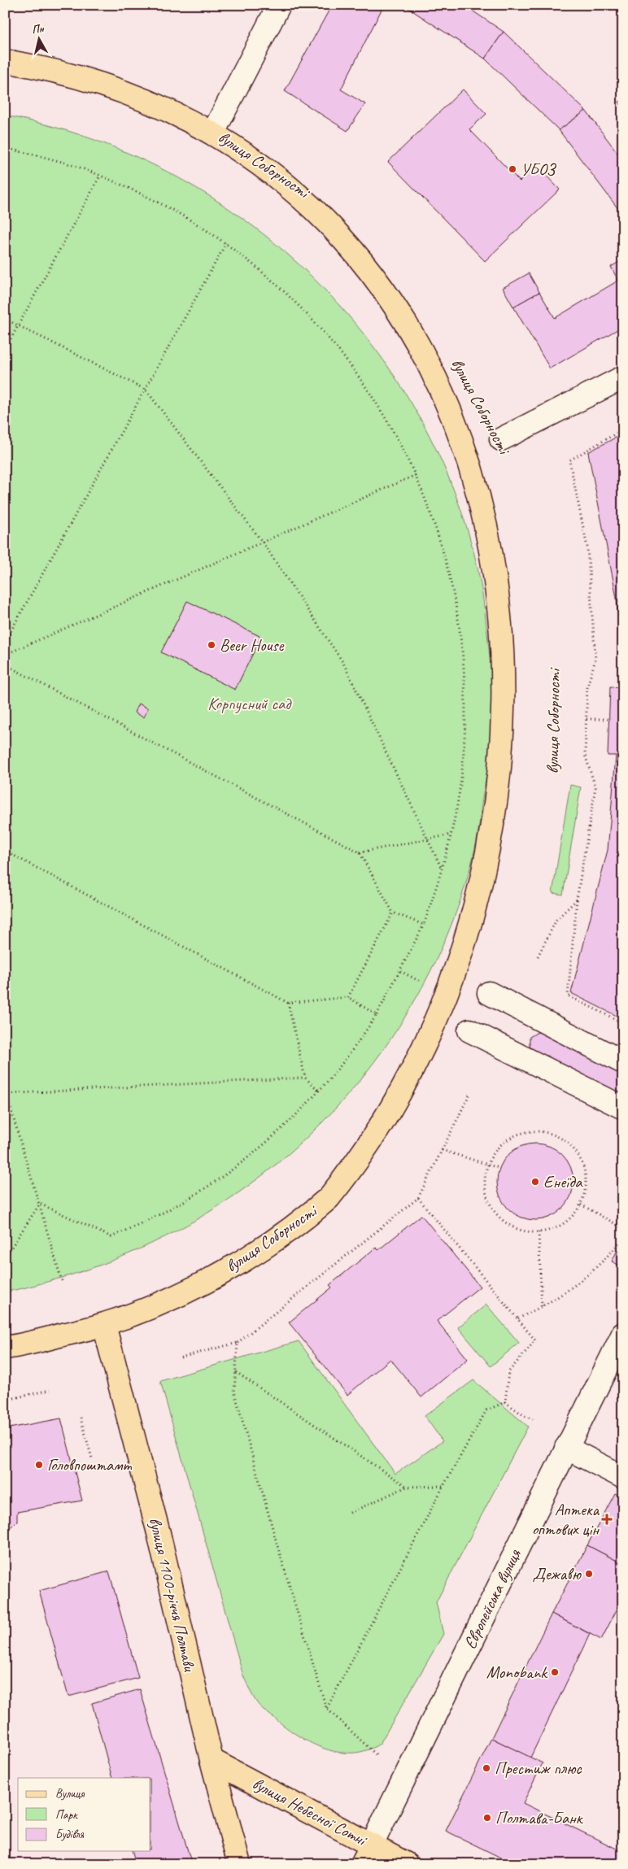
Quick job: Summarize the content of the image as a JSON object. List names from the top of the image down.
{
  "streets": {
    "main road": [
      "вулиця Соборності",
      "вулиця 1100-річчя Полтави",
      "Європейська вулиця",
      "вулиця Небесної Сотні"
    ]
  },
  "crossings": [
    ["вулиця Соборності", "вулиця 1100-річчя Полтави"],
    ["вулиця 1100-річчя Полтави", "вулиця Небесної Сотні"],
    ["Європейська вулиця", "вулиця Небесної Сотні"]
  ],
  "parks": ["Корпусний сад"],
  "places": {
    "other": [
      "УБОЗ",
      "Beer House",
      "Енеїда",
      "Головпоштамт",
      "Дежавю",
      "Monobank",
      "Престиж плюс",
      "Полтава-Банк"
    ],
    "health": ["Аптека оптових цін"]
  },
  "legend": ["Вулиця", "Парк", "Будівля"],
  "north": "top"
}
